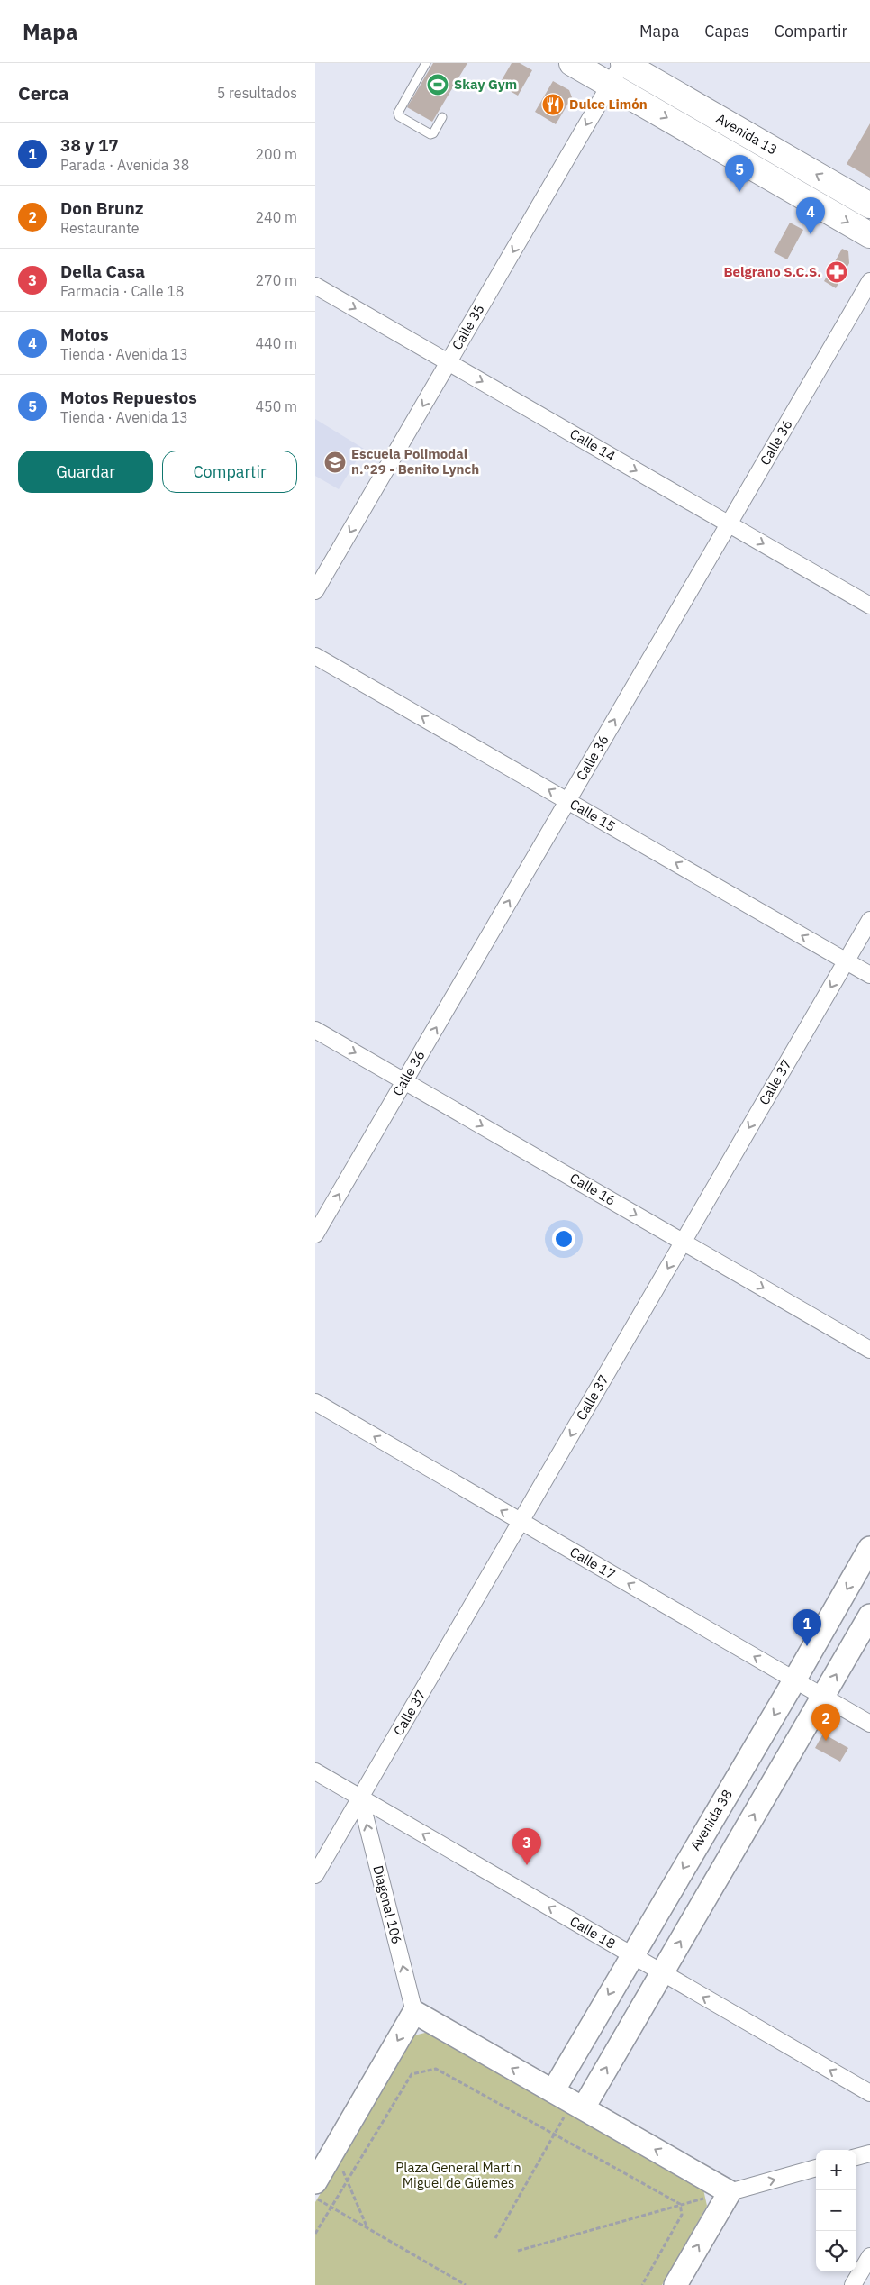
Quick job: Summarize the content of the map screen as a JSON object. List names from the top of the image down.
{
  "streets": {
    "main road": ["Avenida 13", "Avenida 38"],
    "street": [
      "Calle 35",
      "Calle 36",
      "Calle 14",
      "Calle 15",
      "Calle 37",
      "Calle 16",
      "Calle 17",
      "Diagonal 106",
      "Calle 18"
    ]
  },
  "crossings": [
    ["Avenida 13", "Calle 35"],
    ["Calle 35", "Calle 14"],
    ["Calle 36", "Calle 14"],
    ["Calle 36", "Calle 15"],
    ["Calle 36", "Calle 16"],
    ["Calle 15", "Calle 37"],
    ["Calle 37", "Calle 16"],
    ["Calle 37", "Calle 17"],
    ["Calle 37", "Diagonal 106"],
    ["Calle 37", "Calle 18"],
    ["Calle 17", "Avenida 38"],
    ["Avenida 38", "Calle 18"],
    ["Diagonal 106", "Calle 18"]
  ],
  "one_way": [
    "Calle 35",
    "Calle 36",
    "Calle 14",
    "Calle 15",
    "Calle 37",
    "Calle 16",
    "Calle 17",
    "Diagonal 106",
    "Calle 18"
  ],
  "parks": ["Plaza General Martín Miguel de Güemes"],
  "places": {
    "sports": ["Skay Gym"],
    "restaurant": ["Dulce Limón"],
    "pharmacy": ["Belgrano S.C.S."],
    "school or university": ["Escuela Polimodal n.°29 - Benito Lynch"]
  },
  "page": {
    "header": "Mapa",
    "nav": ["Mapa", "Capas", "Compartir"],
    "heading": ["Cerca", "5 resultados"],
    "list": [
      {
        "mark": "1",
        "name": "38 y 17",
        "note": "Parada · Avenida 38",
        "value": "200 m"
      },
      {
        "mark": "2",
        "name": "Don Brunz",
        "note": "Restaurante",
        "value": "240 m"
      },
      {
        "mark": "3",
        "name": "Della Casa",
        "note": "Farmacia · Calle 18",
        "value": "270 m"
      },
      {
        "mark": "4",
        "name": "Motos",
        "note": "Tienda · Avenida 13",
        "value": "440 m"
      },
      {
        "mark": "5",
        "name": "Motos Repuestos",
        "note": "Tienda · Avenida 13",
        "value": "450 m"
      }
    ],
    "pins": [
      "5",
      "4",
      "1",
      "2",
      "3"
    ],
    "buttons": ["Guardar", "Compartir"],
    "map_buttons": ["+", "−"]
  }
}
